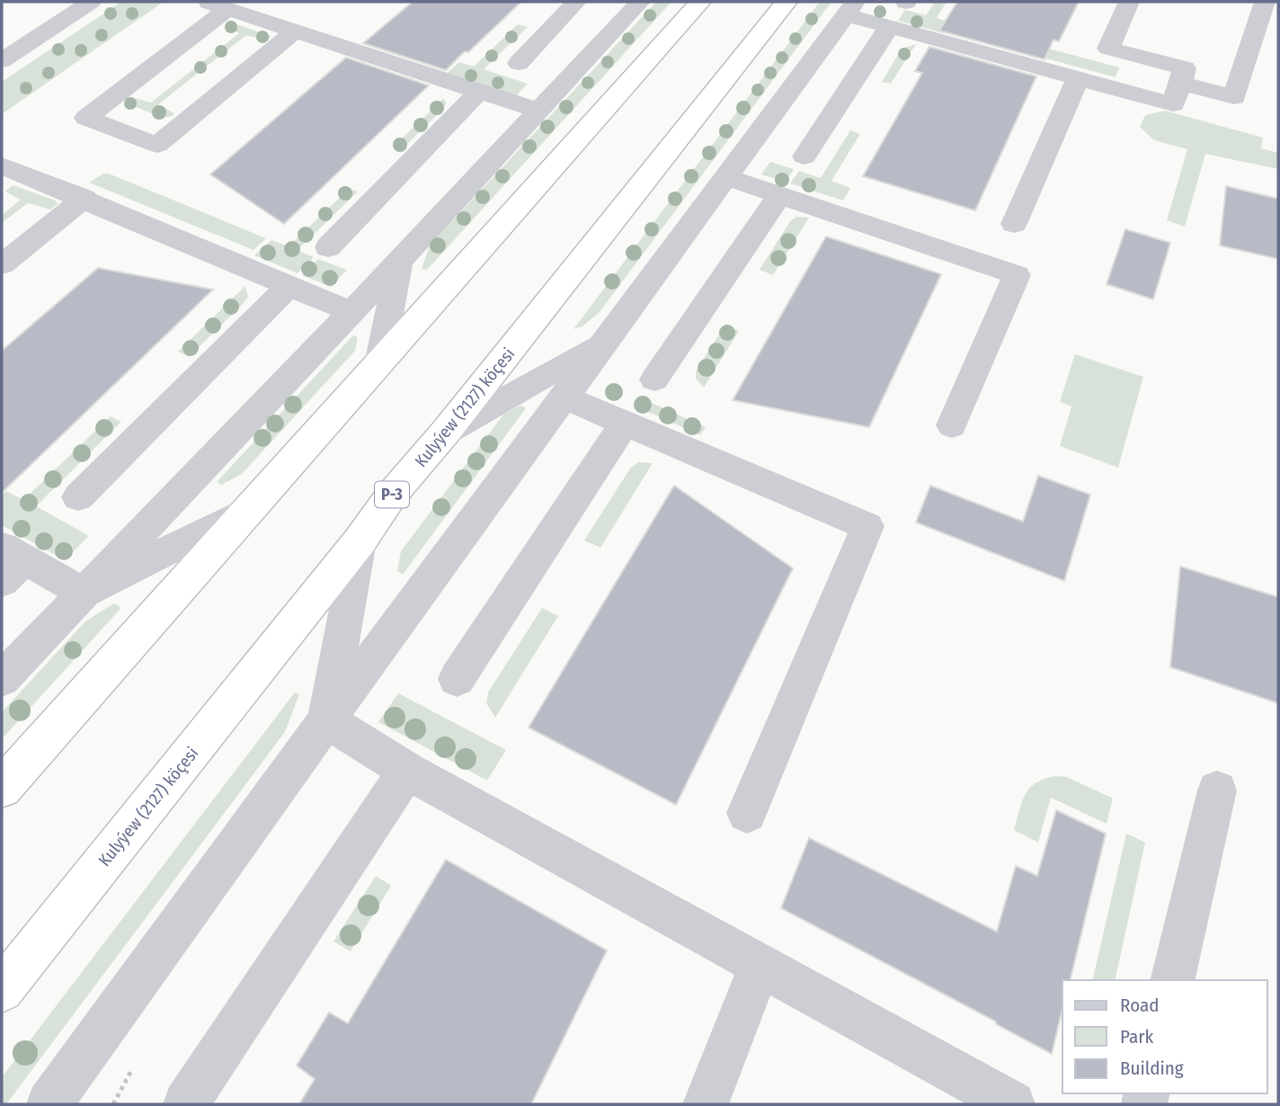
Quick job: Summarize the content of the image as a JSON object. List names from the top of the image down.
{
  "streets": {
    "highway": ["Kulyýew (2127) köçesi", "P-3"]
  },
  "legend": ["Road", "Park", "Building"]
}
